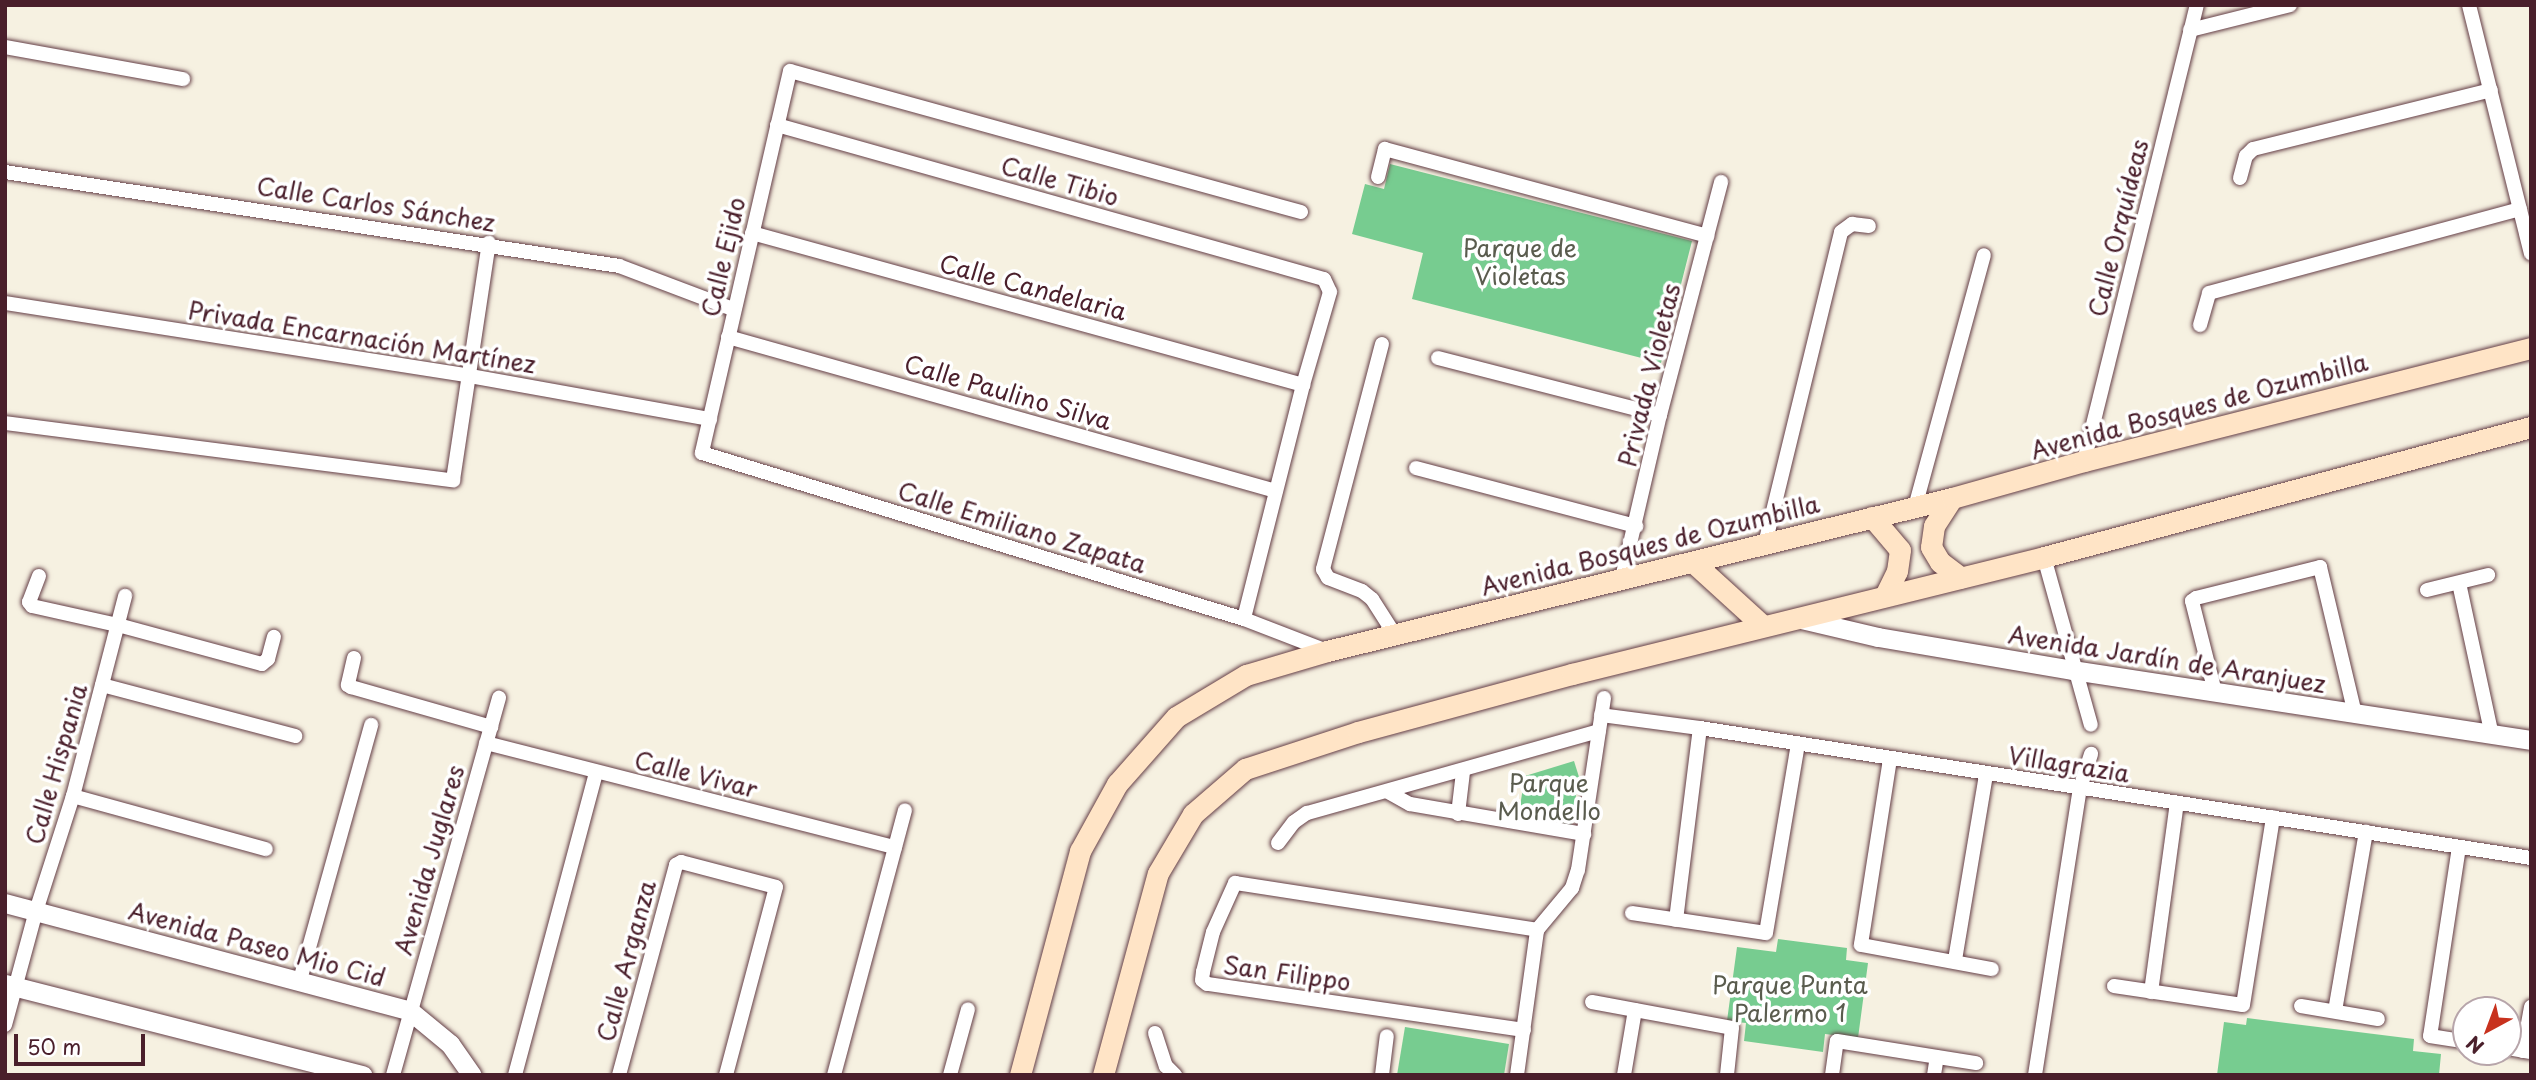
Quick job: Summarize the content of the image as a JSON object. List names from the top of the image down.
{
  "streets": {
    "main road": ["Avenida Bosques de Ozumbilla"],
    "street": [
      "Calle Tibio",
      "Calle Carlos Sánchez",
      "Calle Orquídeas",
      "Calle Ejido",
      "Calle Candelaria",
      "Privada Encarnación Martínez",
      "Privada Violetas",
      "Calle Paulino Silva",
      "Calle Emiliano Zapata",
      "Avenida Jardín de Aranjuez",
      "Calle Hispania",
      "Villagrazia",
      "Calle Vivar",
      "Avenida Juglares",
      "Avenida Paseo Mio Cid",
      "Calle Arganza",
      "San Filippo"
    ]
  },
  "crossings": [
    ["Calle Tibio", "Calle Ejido"],
    ["Calle Tibio", "Calle Candelaria"],
    ["Calle Carlos Sánchez", "Calle Ejido"],
    ["Calle Orquídeas", "Avenida Bosques de Ozumbilla"],
    ["Calle Ejido", "Calle Candelaria"],
    ["Calle Ejido", "Privada Encarnación Martínez"],
    ["Calle Ejido", "Calle Paulino Silva"],
    ["Calle Ejido", "Calle Emiliano Zapata"],
    ["Privada Violetas", "Avenida Bosques de Ozumbilla"],
    ["Avenida Bosques de Ozumbilla", "Calle Emiliano Zapata"],
    ["Calle Hispania", "Avenida Paseo Mio Cid"],
    ["Calle Vivar", "Avenida Juglares"],
    ["Avenida Juglares", "Avenida Paseo Mio Cid"]
  ],
  "parks": ["Parque de Violetas", "Parque Mondello", "Parque Punta Palermo 1"],
  "scale_bar": "50 m",
  "north": "bottom left"
}
